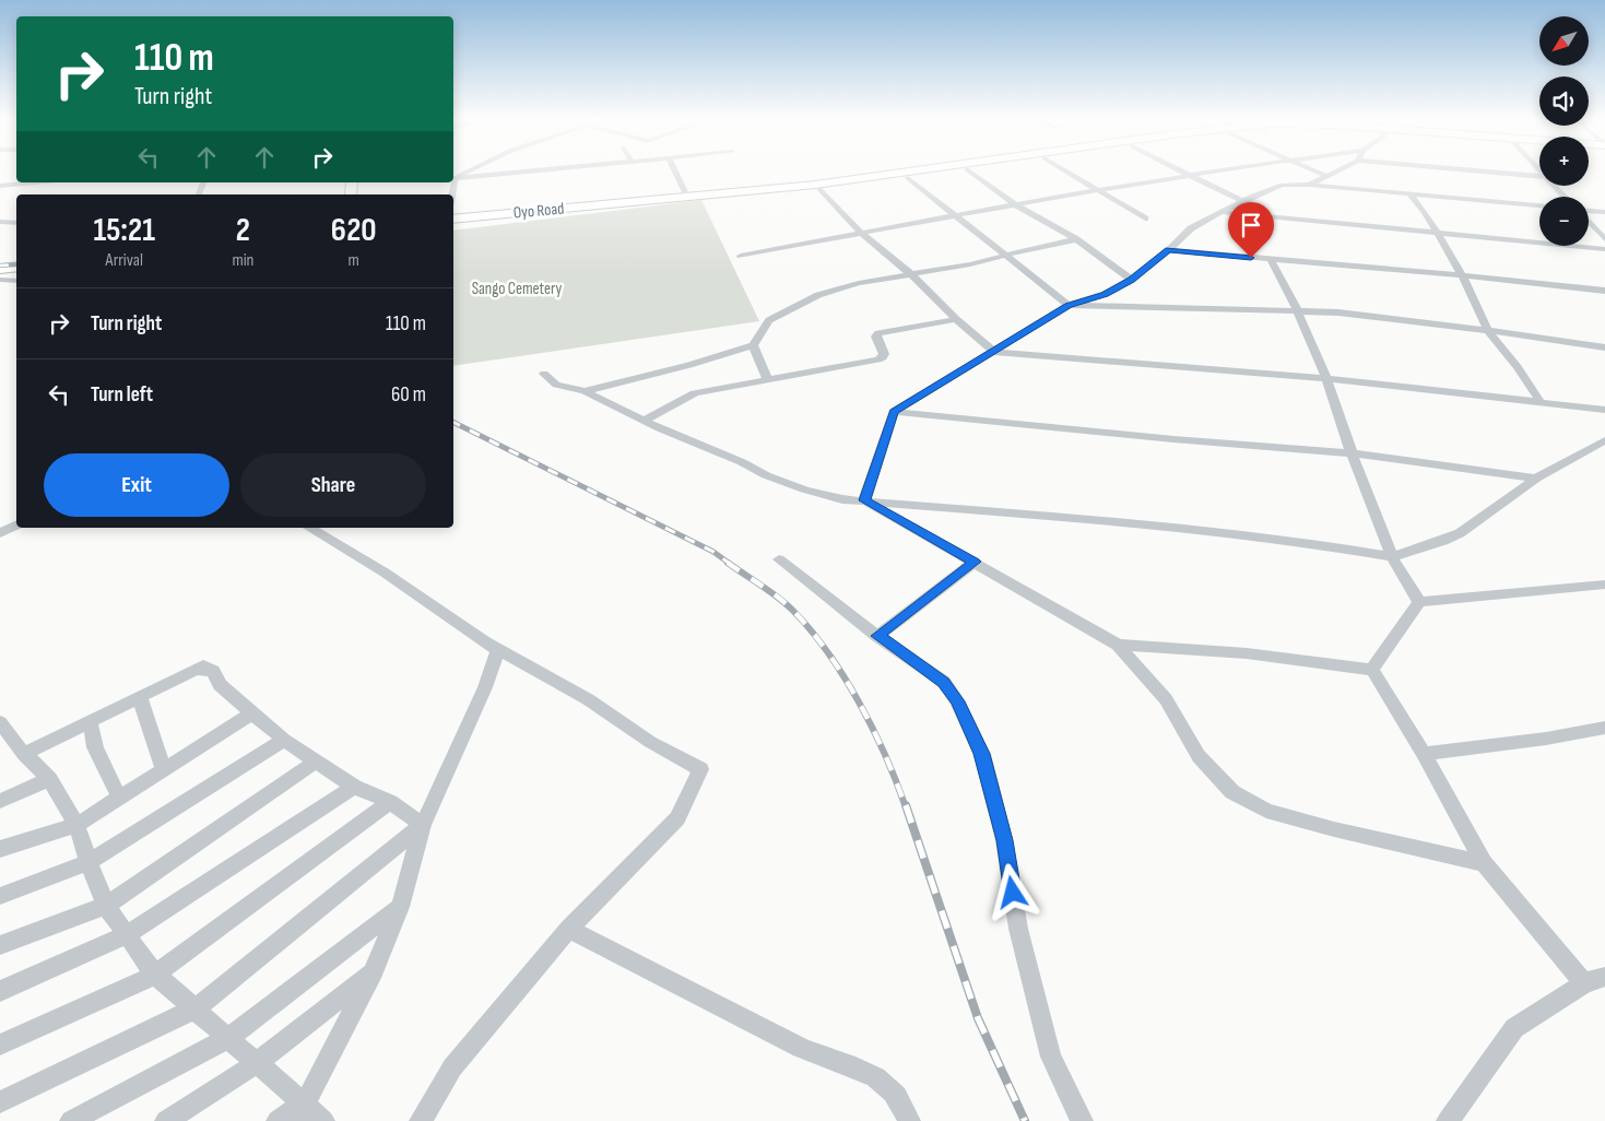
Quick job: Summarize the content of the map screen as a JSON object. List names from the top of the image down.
{
  "streets": {
    "main road": ["Oyo Road"]
  },
  "parks": ["Sango Cemetery"],
  "north": "bottom left",
  "page": {
    "map_buttons": ["+", "−"],
    "turn": ["110 m", "Turn right"],
    "eta": [
      "15:21",
      "Arrival",
      "2",
      "min",
      "620",
      "m"
    ],
    "list": [
      {
        "name": "Turn right",
        "value": "110 m"
      },
      {
        "name": "Turn left",
        "value": "60 m"
      }
    ],
    "buttons": ["Exit", "Share"]
  }
}
